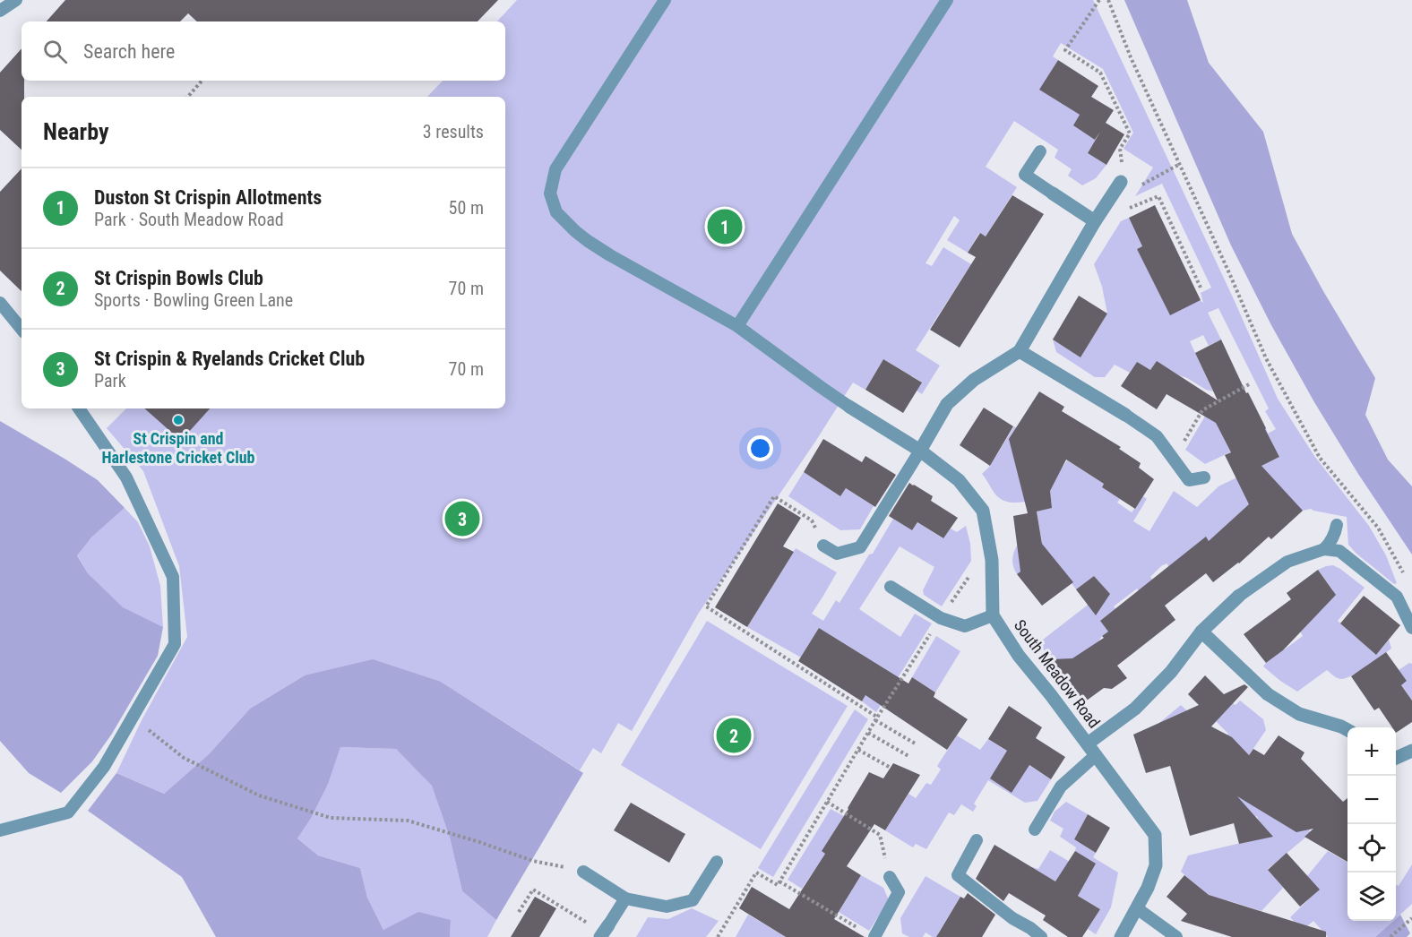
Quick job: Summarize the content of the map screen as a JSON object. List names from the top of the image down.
{
  "streets": {
    "street": ["South Meadow Road"]
  },
  "places": ["St Crispin and Harlestone Cricket Club"],
  "page": {
    "search": "Search here",
    "heading": ["Nearby", "3 results"],
    "list": [
      {
        "mark": "1",
        "name": "Duston St Crispin Allotments",
        "note": "Park · South Meadow Road",
        "value": "50 m"
      },
      {
        "mark": "2",
        "name": "St Crispin Bowls Club",
        "note": "Sports · Bowling Green Lane",
        "value": "70 m"
      },
      {
        "mark": "3",
        "name": "St Crispin & Ryelands Cricket Club",
        "note": "Park",
        "value": "70 m"
      }
    ],
    "pins": ["1", "3", "2"],
    "map_buttons": ["+", "−"]
  }
}
